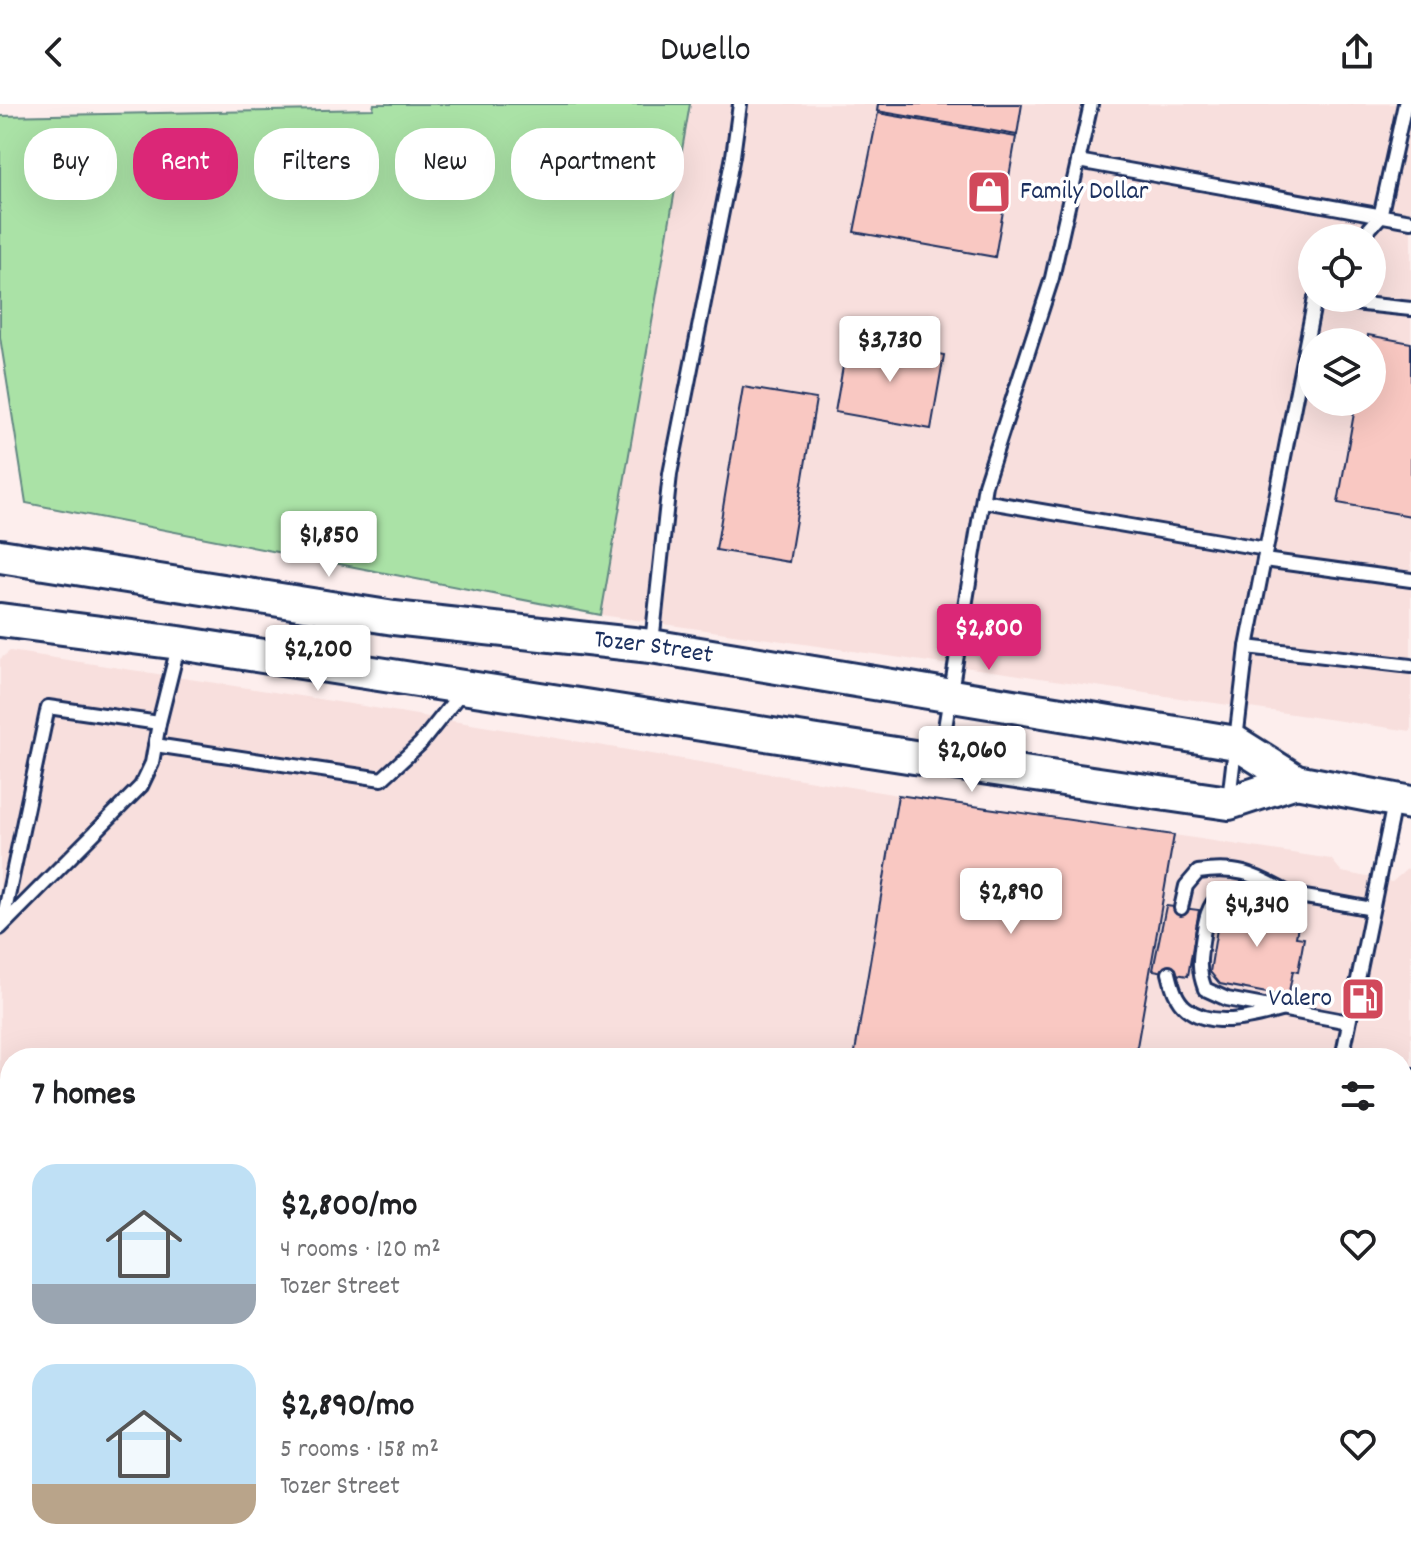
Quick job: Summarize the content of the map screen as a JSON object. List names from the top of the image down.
{
  "streets": {
    "street": ["Tozer Street"]
  },
  "places": {
    "shop": ["Family Dollar"],
    "fuel station": ["Valero"]
  },
  "page": {
    "header": "Dwello",
    "chip": [
      "Buy",
      "Rent",
      "Filters",
      "New",
      "Apartment"
    ],
    "price": [
      "$3,730",
      "$1,850",
      "$2,800",
      "$2,200",
      "$2,060",
      "$2,890",
      "$4,340"
    ],
    "heading": "7 homes",
    "list": [
      {
        "name": "$2,800/mo",
        "note": "4 rooms · 120 m² · Tozer Street"
      },
      {
        "name": "$2,890/mo",
        "note": "5 rooms · 158 m² · Tozer Street"
      }
    ]
  }
}
